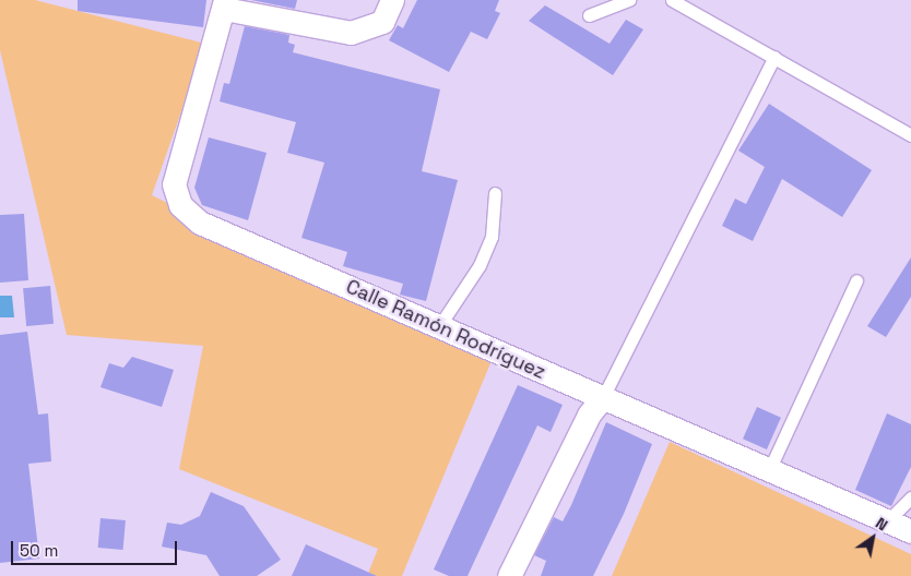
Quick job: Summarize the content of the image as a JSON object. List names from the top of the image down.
{
  "streets": {
    "street": ["Calle Ramón Rodríguez"]
  },
  "scale_bar": "50 m",
  "north": "top right"
}
